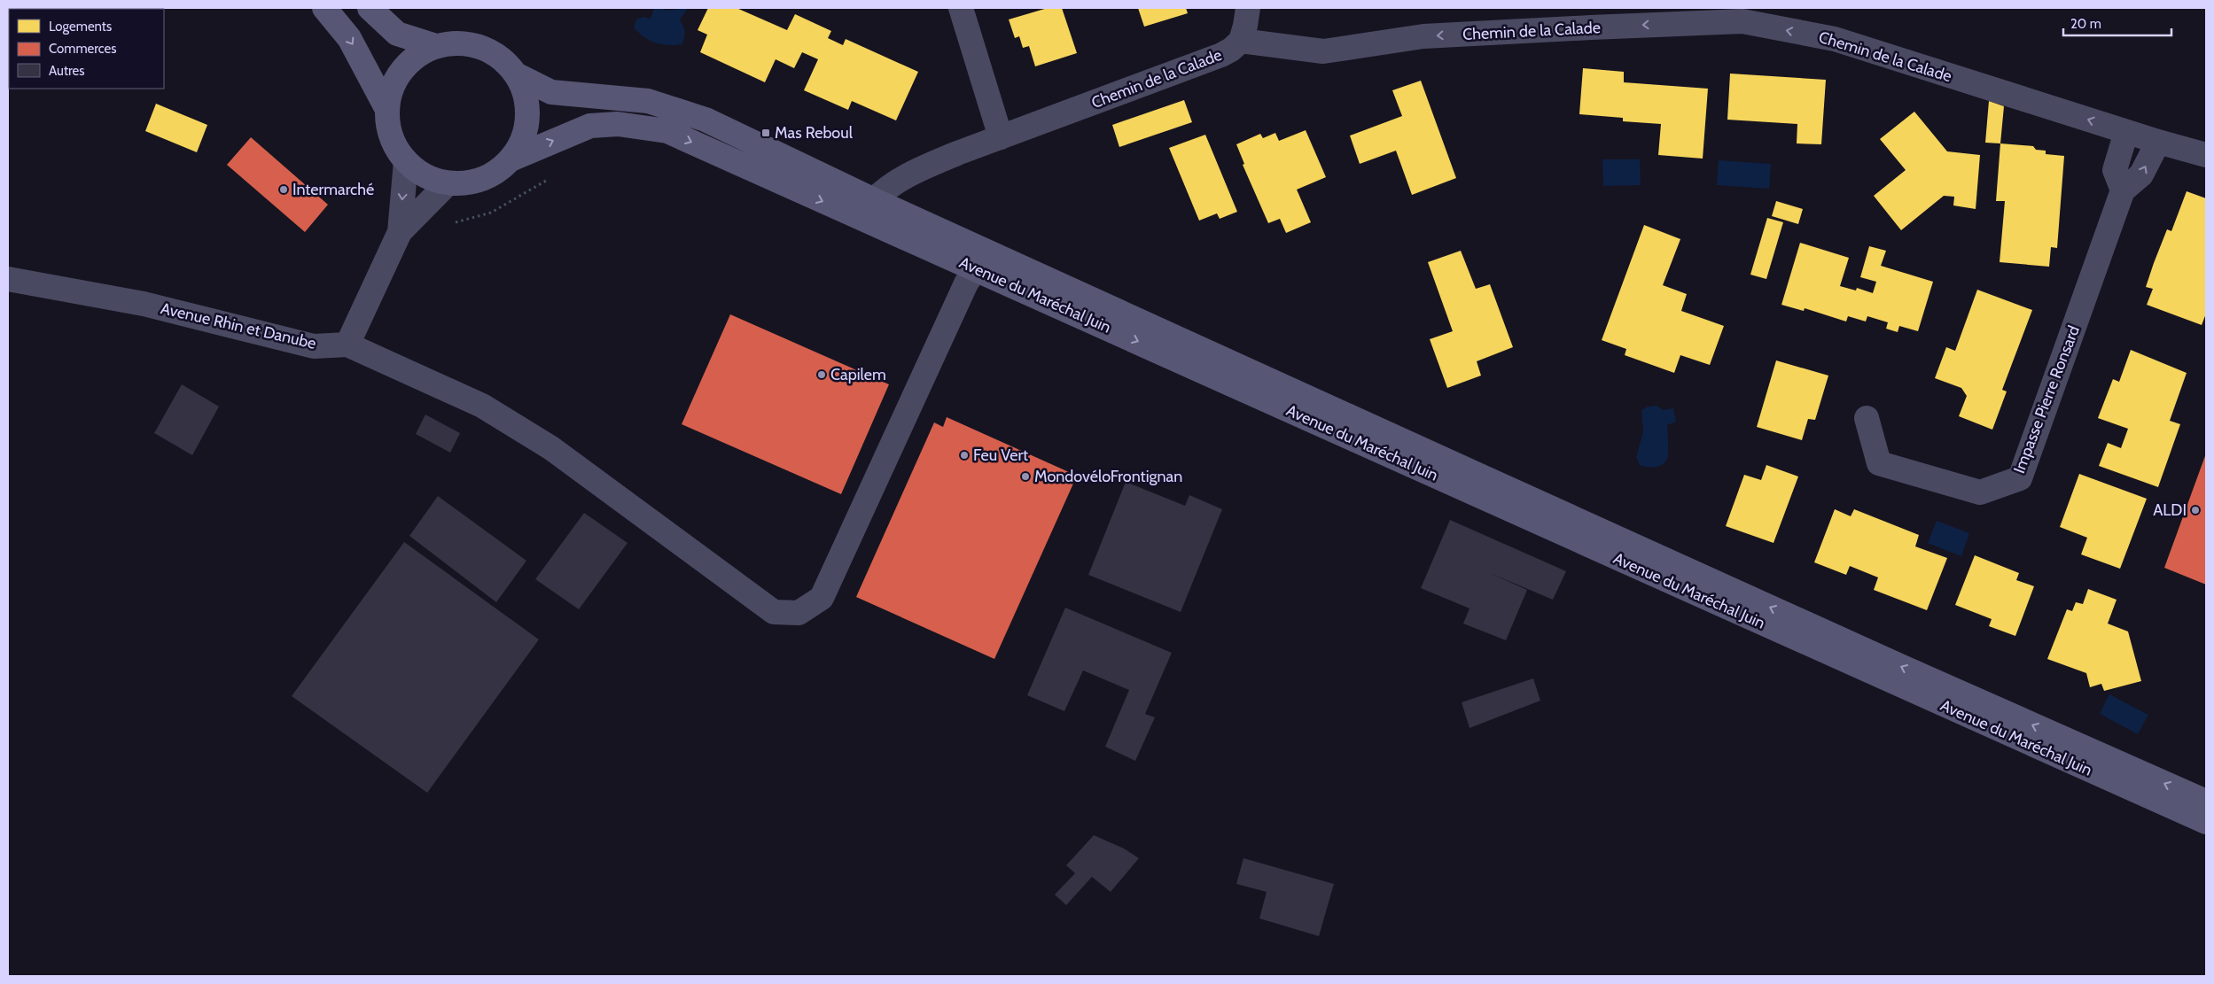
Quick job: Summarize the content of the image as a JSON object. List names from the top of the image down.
{
  "streets": {
    "main road": ["Avenue du Maréchal Juin"],
    "street": ["Chemin de la Calade", "Avenue Rhin et Danube", "Impasse Pierre Ronsard"]
  },
  "crossings": [
    ["Chemin de la Calade", "Avenue du Maréchal Juin"],
    ["Chemin de la Calade", "Impasse Pierre Ronsard"]
  ],
  "one_way": ["Chemin de la Calade"],
  "places": {
    "transit": ["Mas Reboul"],
    "other": [
      "Intermarché",
      "Capilem",
      "Feu Vert",
      "MondovéloFrontignan",
      "ALDI"
    ]
  },
  "legend": ["Logements", "Commerces", "Autres"],
  "scale_bar": "20 m"
}
